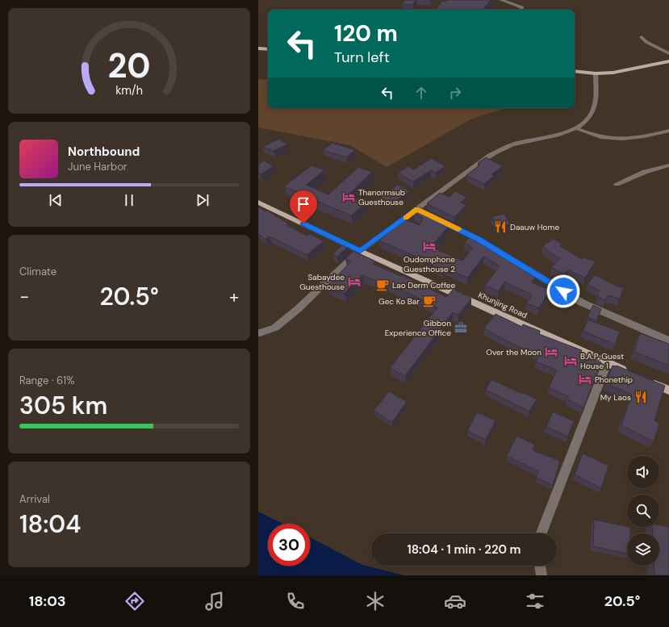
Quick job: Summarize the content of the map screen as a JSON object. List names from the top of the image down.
{
  "streets": {
    "main road": ["Khunjing Road"]
  },
  "places": {
    "hotel": [
      "Thanormsub Guesthouse",
      "Oudomphone Guesthouse 2",
      "Sabaydee Guesthouse",
      "Over the Moon",
      "B.A.P. Guest House 1",
      "Phonethip"
    ],
    "restaurant": ["Daauw Home", "My Laos"],
    "cafe": ["Lao Derm Coffee", "Gec Ko Bar"],
    "office": ["Gibbon Experience Office"]
  },
  "page": {
    "turn": ["120 m", "Turn left"],
    "song": ["Northbound", "June Harbor"],
    "tile": [
      "Climate",
      ["Range · 61%", "305 km"],
      ["Arrival", "18:04"]
    ],
    "heat": ["−", "20.5°", "+"],
    "limit": "30",
    "trip": "18:04 · 1 min · 220 m",
    "tabs": ["18:03", "20.5°"],
    "gauge": ["20", "km/h"]
  }
}
